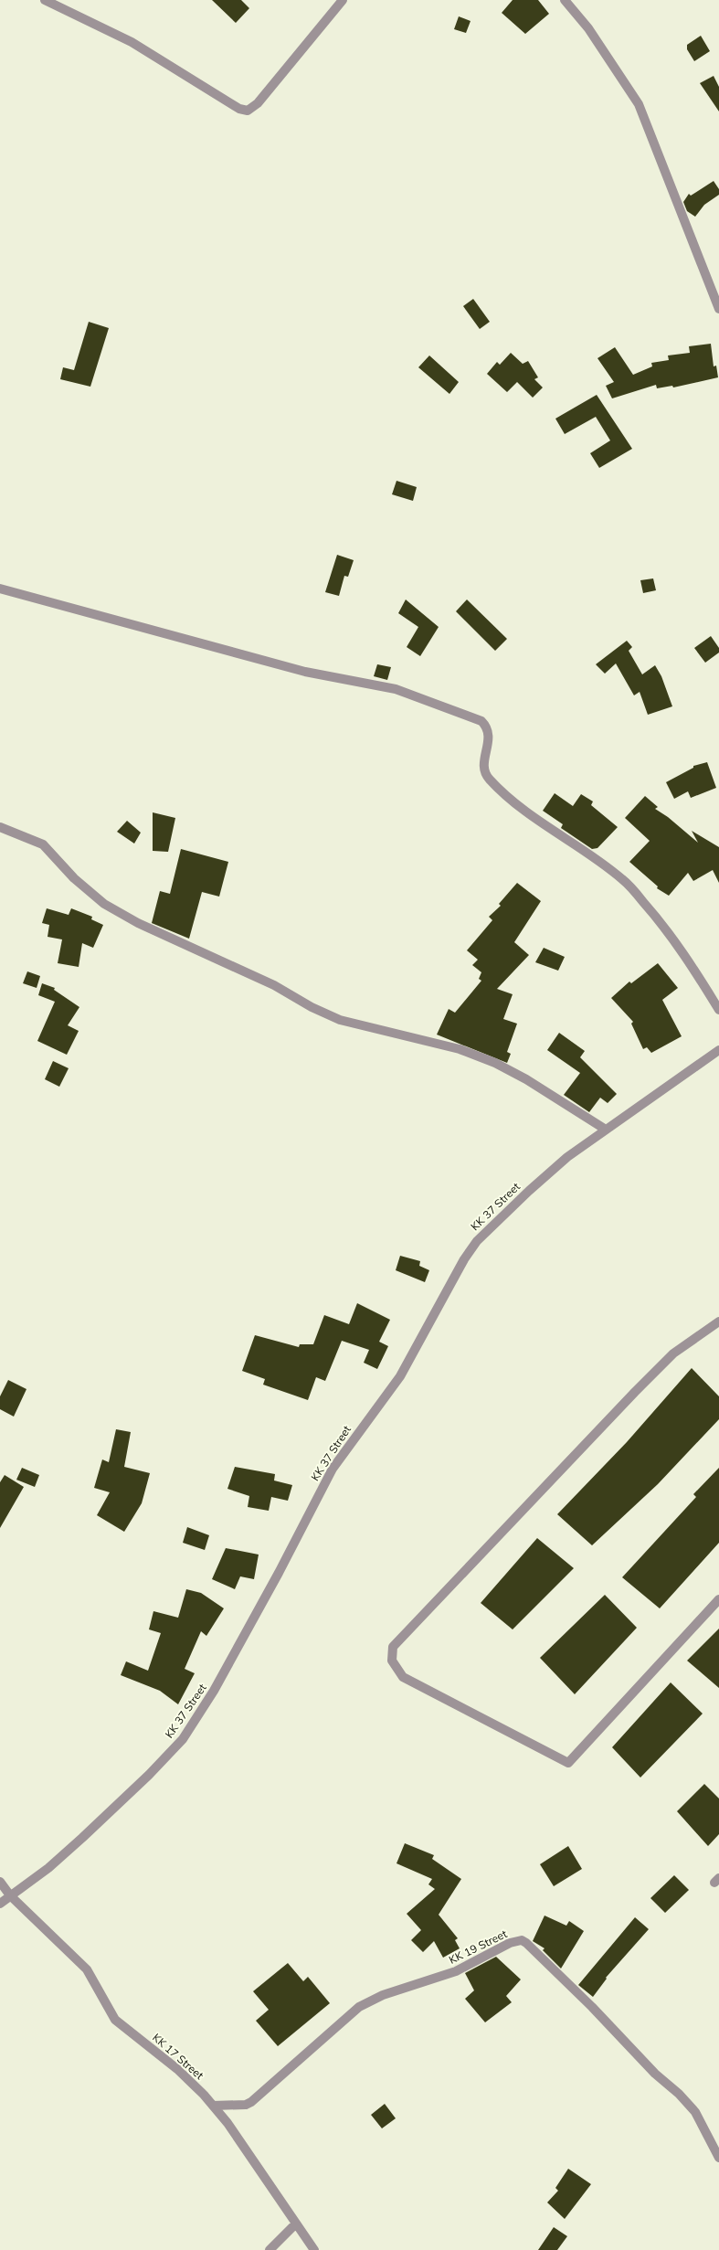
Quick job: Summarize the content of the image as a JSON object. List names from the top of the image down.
{
  "streets": {
    "street": ["KK 37 Street", "KK 19 Street", "KK 17 Street"]
  },
  "crossings": [
    ["KK 37 Street", "KK 17 Street"],
    ["KK 19 Street", "KK 17 Street"]
  ]
}
